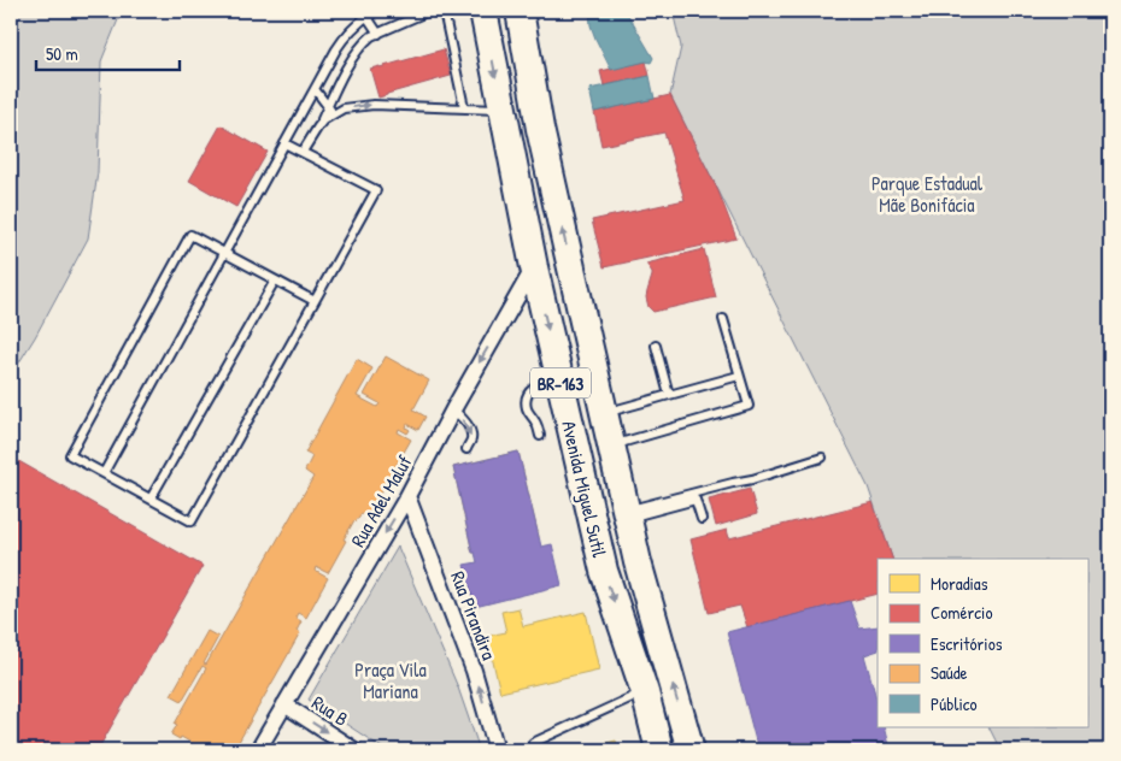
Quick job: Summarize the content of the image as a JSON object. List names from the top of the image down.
{
  "streets": {
    "highway": ["BR-163", "Avenida Miguel Sutil"],
    "street": ["Rua Adel Maluf", "Rua Pirandira", "Rua B"]
  },
  "crossings": [
    ["Avenida Miguel Sutil", "Rua Adel Maluf"],
    ["Rua Adel Maluf", "Rua Pirandira"],
    ["Rua Adel Maluf", "Rua B"]
  ],
  "one_way": ["Rua Adel Maluf", "Rua Pirandira", "Rua B"],
  "parks": ["Parque Estadual Mãe Bonifácia", "Praça Vila Mariana"],
  "legend": [
    "Moradias",
    "Comércio",
    "Escritórios",
    "Saúde",
    "Público"
  ],
  "scale_bar": "50 m"
}
